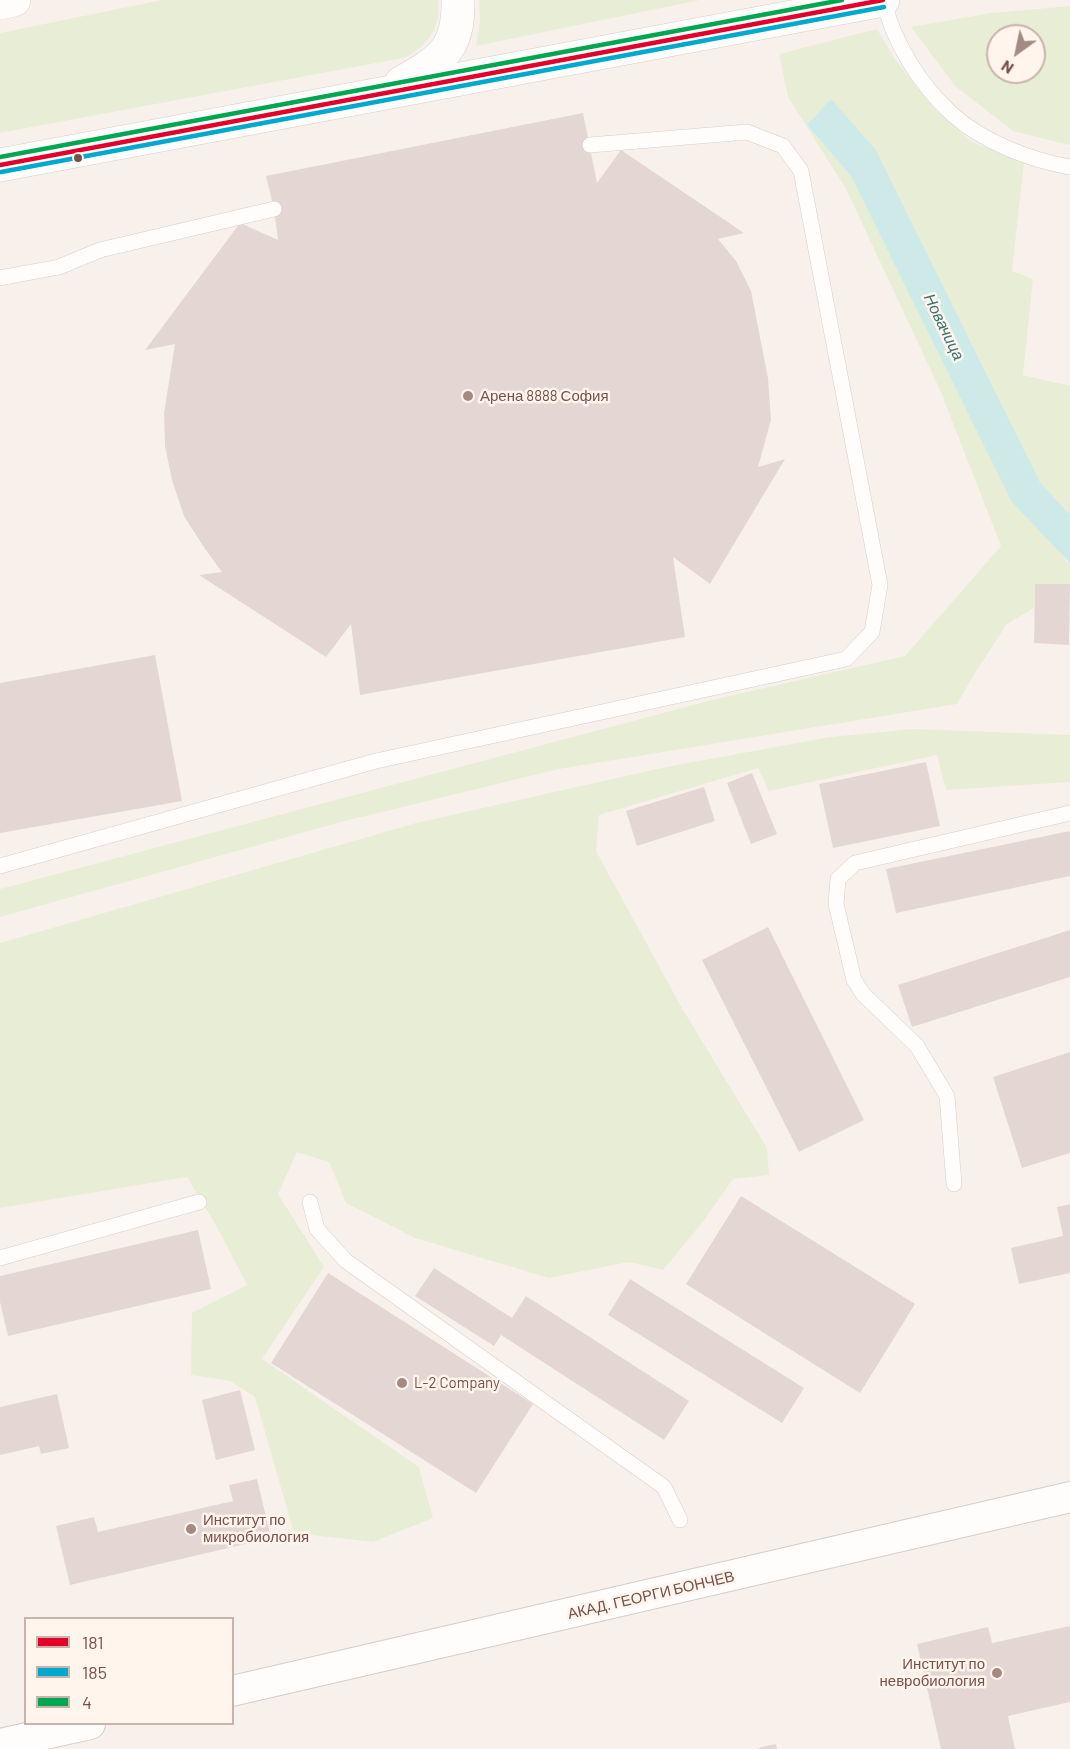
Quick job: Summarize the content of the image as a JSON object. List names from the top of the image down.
{
  "streets": {
    "street": ["АКАД. ГЕОРГИ БОНЧЕВ"]
  },
  "water": ["Новачица"],
  "places": [
    "Арена 8888 София",
    "L-2 Company",
    "Институт по микробиология",
    "Институт по невробиология"
  ],
  "lines": ["transit line 181", "transit line 4", "transit line 185"],
  "legend": ["181", "185", "4"],
  "north": "bottom left"
}
